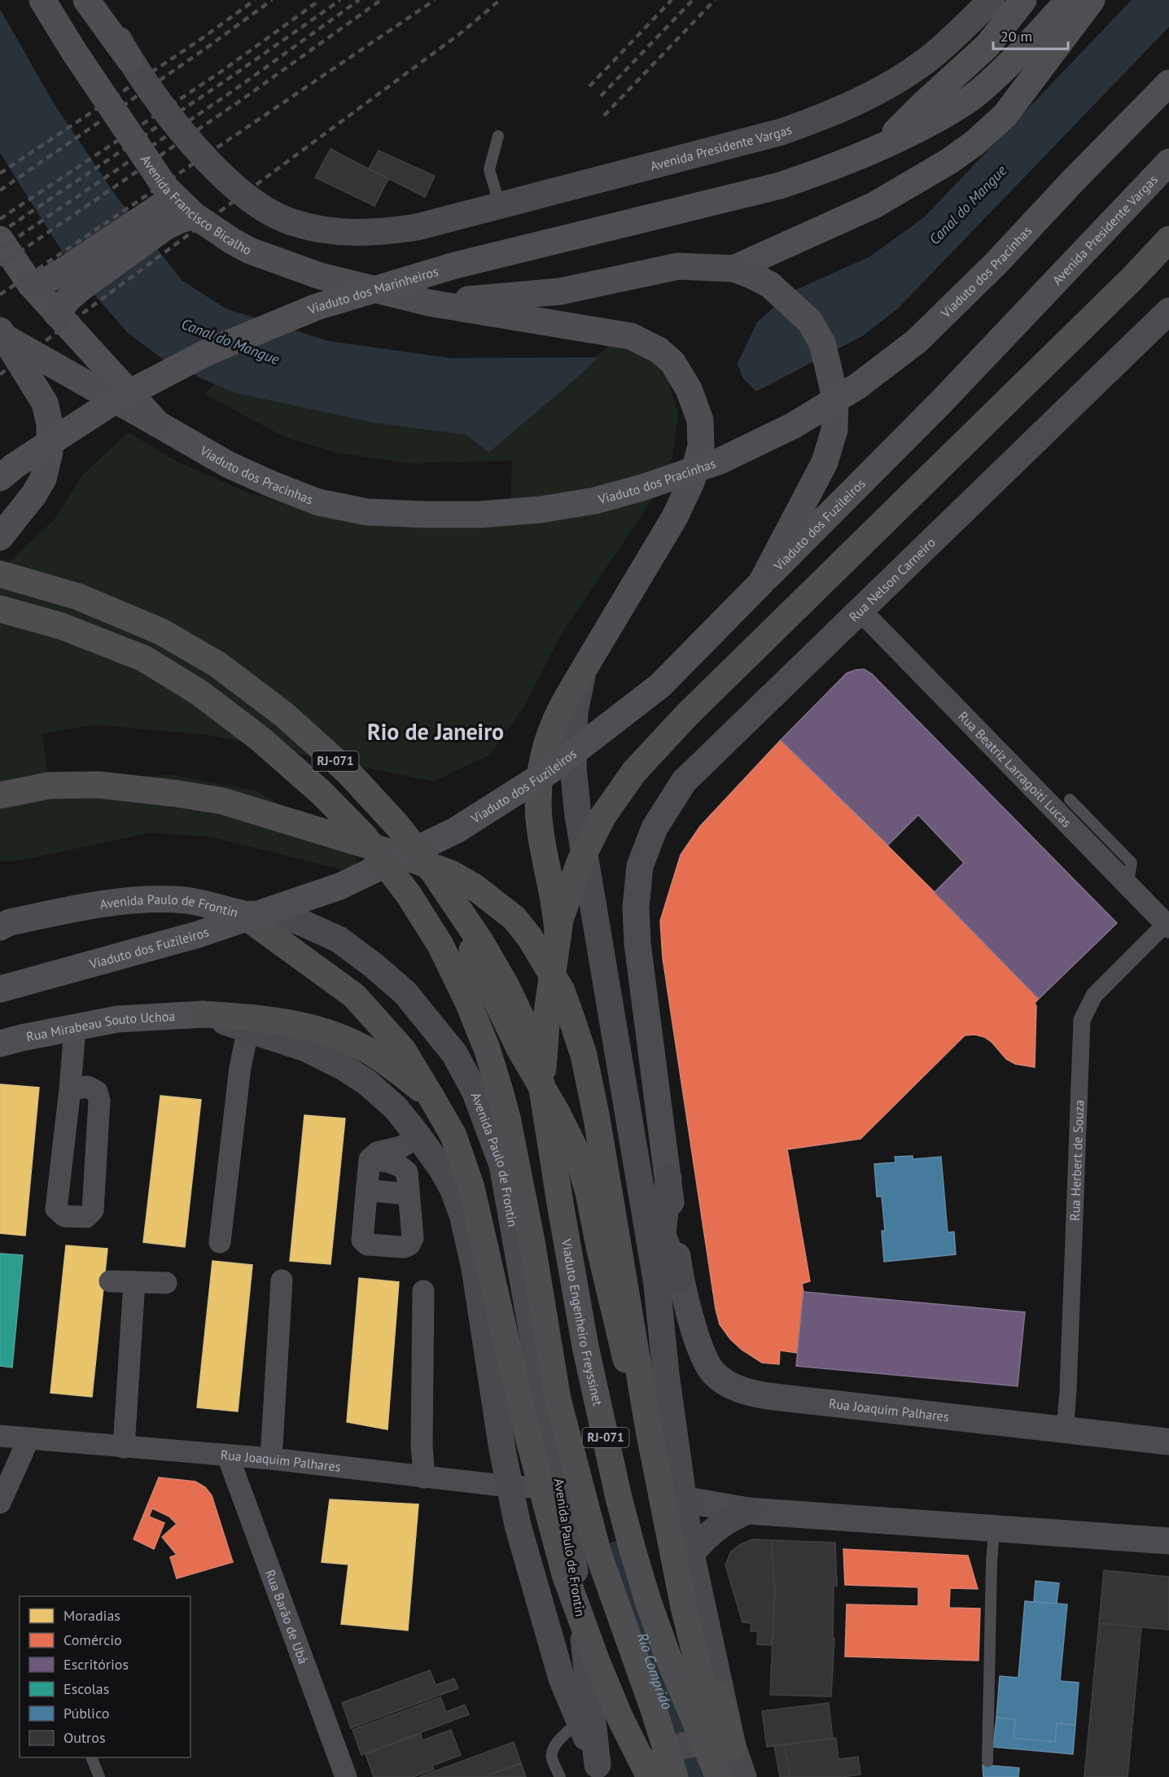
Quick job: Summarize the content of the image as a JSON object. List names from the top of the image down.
{
  "streets": {
    "highway": [
      "Avenida Francisco Bicalho",
      "RJ-071",
      "Avenida Paulo de Frontin",
      "Viaduto Engenheiro Freyssinet"
    ],
    "main road": [
      "Avenida Presidente Vargas",
      "Viaduto dos Pracinhas",
      "Viaduto dos Marinheiros",
      "Viaduto dos Fuzileiros",
      "Rua Mirabeau Souto Uchoa"
    ],
    "street": [
      "Rua Nelson Carneiro",
      "Rua Beatriz Larragoiti Lucas",
      "Rua Herbert de Souza",
      "Rua Joaquim Palhares",
      "Rua Barão de Ubá"
    ]
  },
  "crossings": [
    ["Avenida Presidente Vargas", "Viaduto dos Fuzileiros"],
    ["Rua Nelson Carneiro", "Rua Beatriz Larragoiti Lucas"],
    ["RJ-071", "Viaduto Engenheiro Freyssinet"],
    ["Rua Beatriz Larragoiti Lucas", "Rua Herbert de Souza"],
    ["Avenida Paulo de Frontin", "Rua Mirabeau Souto Uchoa"],
    ["Avenida Paulo de Frontin", "Rua Joaquim Palhares"],
    ["Rua Herbert de Souza", "Rua Joaquim Palhares"],
    ["Rua Joaquim Palhares", "Rua Barão de Ubá"]
  ],
  "districts": ["Rio de Janeiro"],
  "water": ["Canal do Mangue", "Rio Comprido"],
  "legend": [
    "Moradias",
    "Comércio",
    "Escritórios",
    "Escolas",
    "Público",
    "Outros"
  ],
  "scale_bar": "20 m"
}
